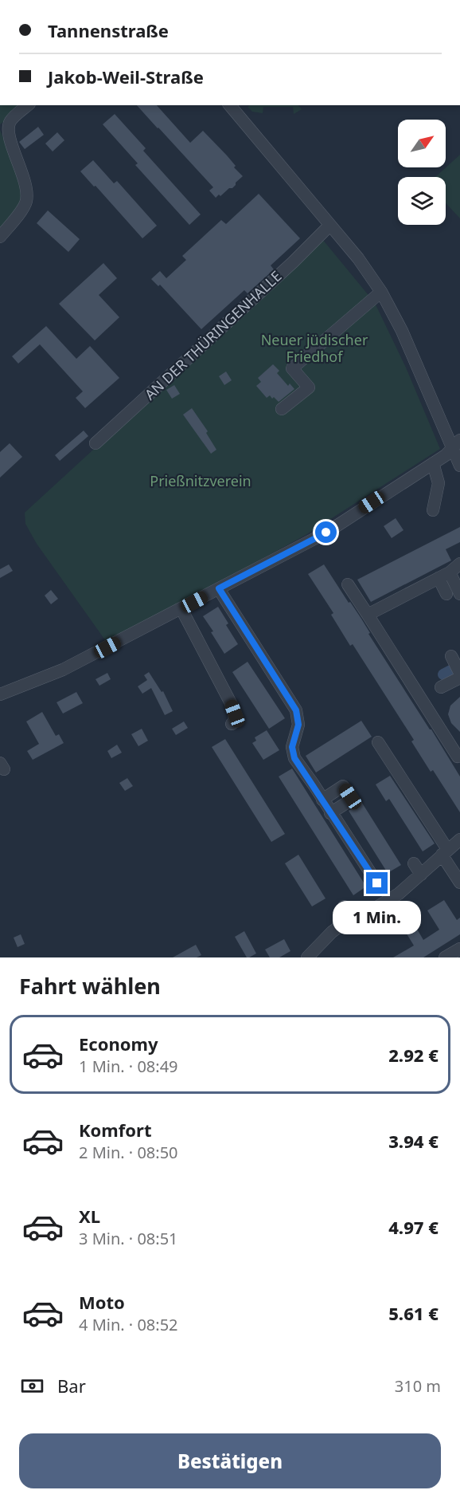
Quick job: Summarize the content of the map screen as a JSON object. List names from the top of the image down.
{
  "streets": {
    "street": ["AN DER THÜRINGENHALLE"]
  },
  "parks": ["Neuer jüdischer Friedhof", "Prießnitzverein"],
  "north": "top right",
  "page": {
    "banner": ["Tannenstraße", "Jakob-Weil-Straße"],
    "bubble": "1 Min.",
    "heading": "Fahrt wählen",
    "list": [
      {
        "name": "Economy",
        "note": "1 Min. · 08:49",
        "value": "2.92 €"
      },
      {
        "name": "Komfort",
        "note": "2 Min. · 08:50",
        "value": "3.94 €"
      },
      {
        "name": "XL",
        "note": "3 Min. · 08:51",
        "value": "4.97 €"
      },
      {
        "name": "Moto",
        "note": "4 Min. · 08:52",
        "value": "5.61 €"
      }
    ],
    "pay": ["Bar", "310 m"],
    "buttons": "Bestätigen"
  }
}
